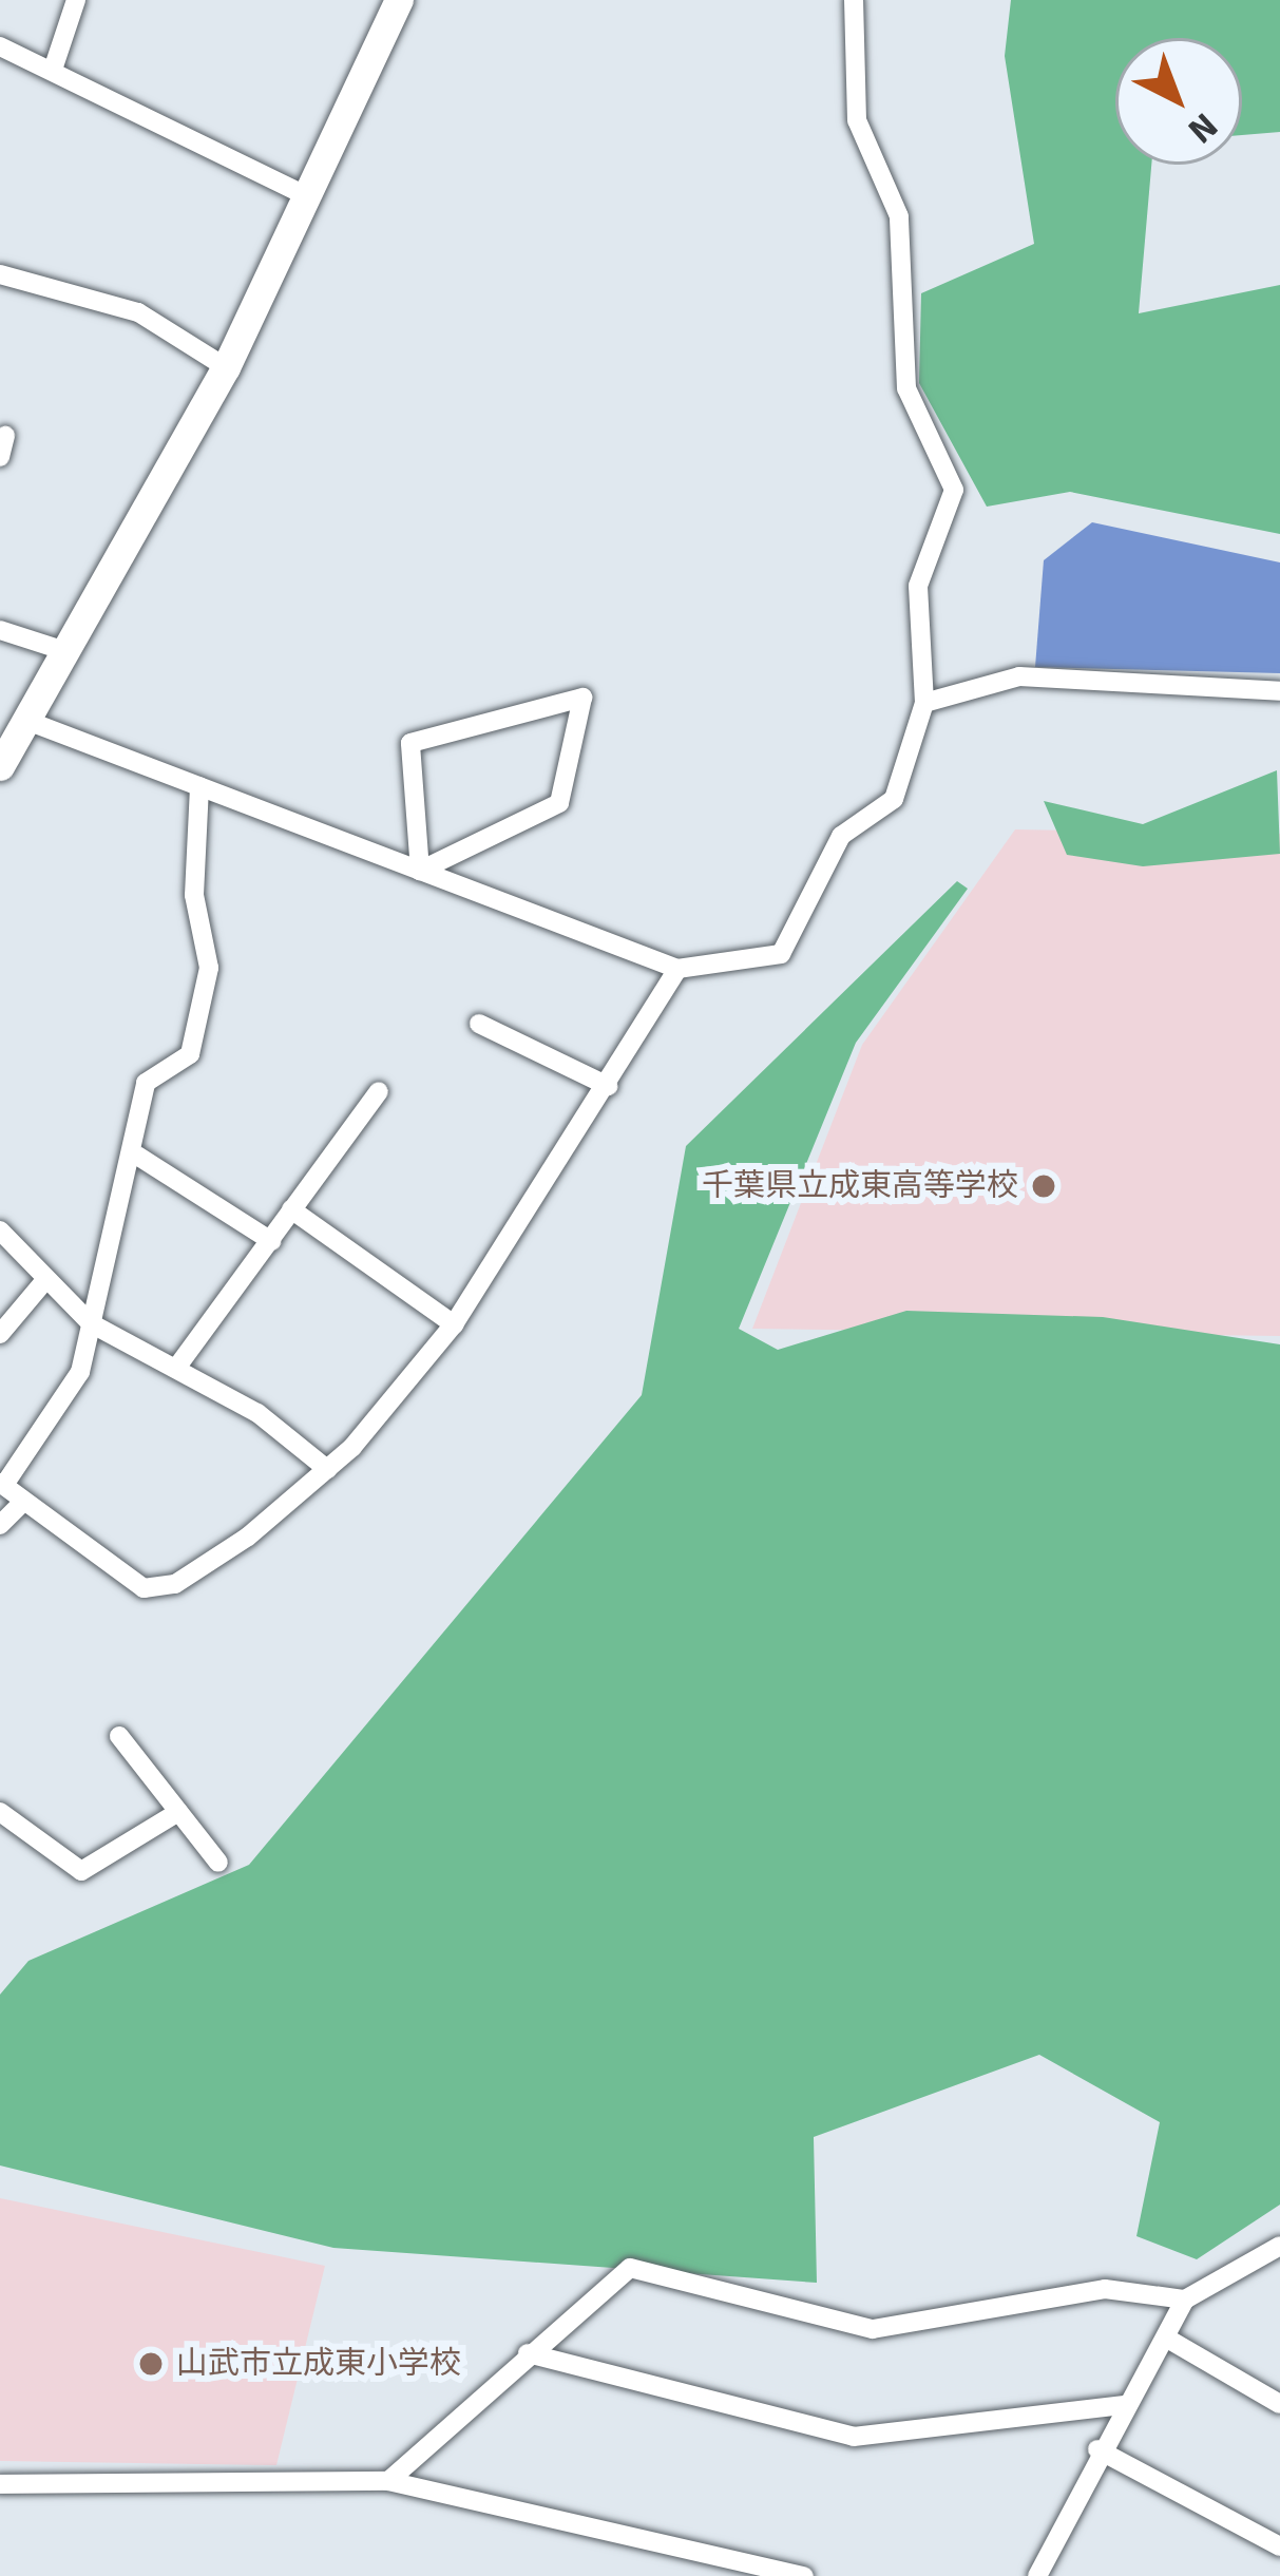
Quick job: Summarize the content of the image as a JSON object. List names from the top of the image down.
{
  "places": ["千葉県立成東高等学校", "山武市立成東小学校"],
  "north": "bottom right"
}
